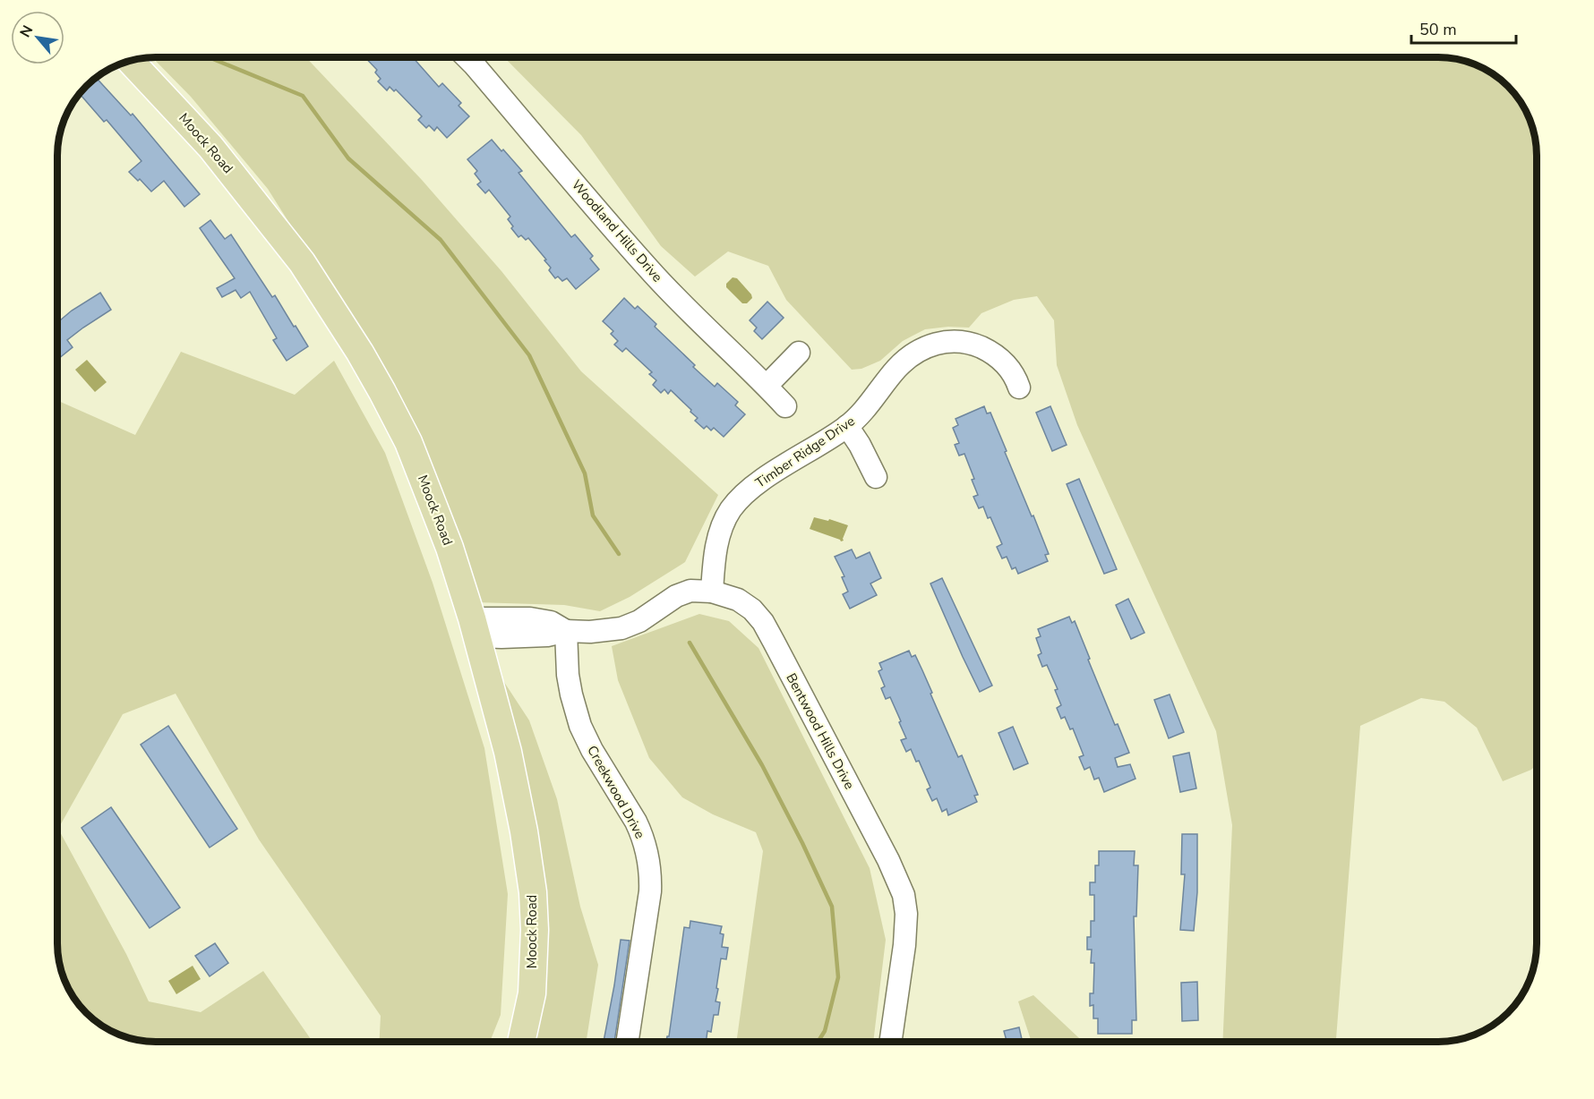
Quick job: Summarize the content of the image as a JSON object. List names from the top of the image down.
{
  "streets": {
    "main road": ["Moock Road"],
    "street": [
      "Woodland Hills Drive",
      "Timber Ridge Drive",
      "Bentwood Hills Drive",
      "Creekwood Drive"
    ]
  },
  "crossings": [
    ["Moock Road", "Bentwood Hills Drive"],
    ["Timber Ridge Drive", "Bentwood Hills Drive"],
    ["Bentwood Hills Drive", "Creekwood Drive"]
  ],
  "scale_bar": "50 m",
  "north": "top left"
}
